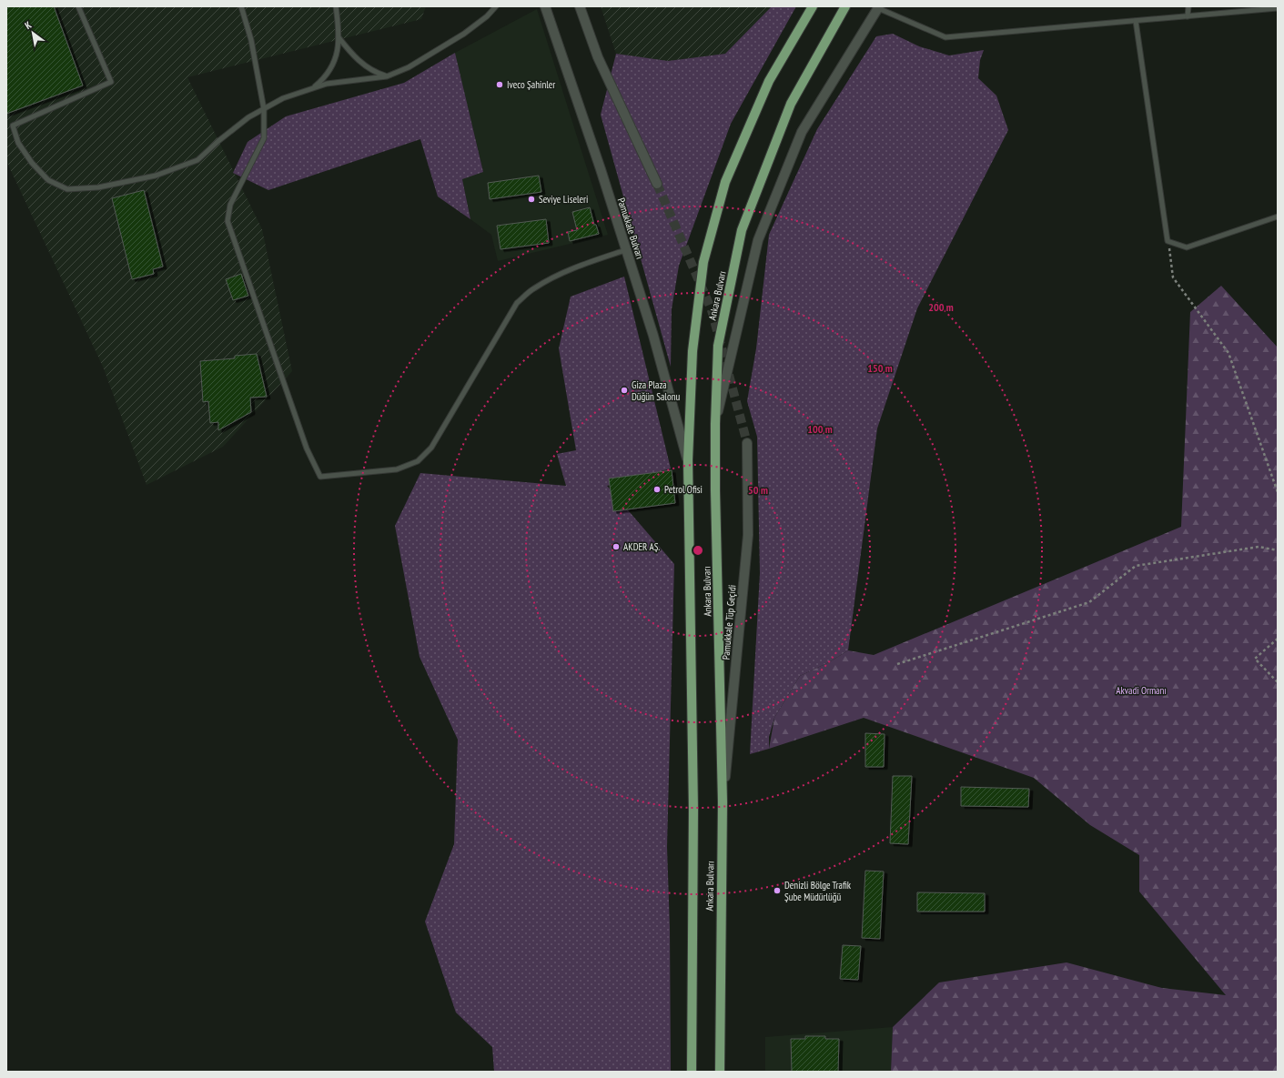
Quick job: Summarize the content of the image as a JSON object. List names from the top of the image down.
{
  "streets": {
    "main road": ["Pamukkale Bulvarı", "Ankara Bulvarı", "Pamukkale Tüp Geçidi"]
  },
  "crossings": [
    ["Pamukkale Bulvarı", "Ankara Bulvarı"],
    ["Ankara Bulvarı", "Pamukkale Tüp Geçidi"]
  ],
  "parks": ["Akvadi Ormanı"],
  "places": [
    "Iveco Şahinler",
    "Seviye Liseleri",
    "Giza Plaza Düğün Salonu",
    "Petrol Ofisi",
    "AKDER AŞ.",
    "Denizli Bölge Trafik Şube Müdürlüğü"
  ],
  "north": "top left",
  "rings": [
    "200 m",
    "150 m",
    "100 m",
    "50 m"
  ]
}
